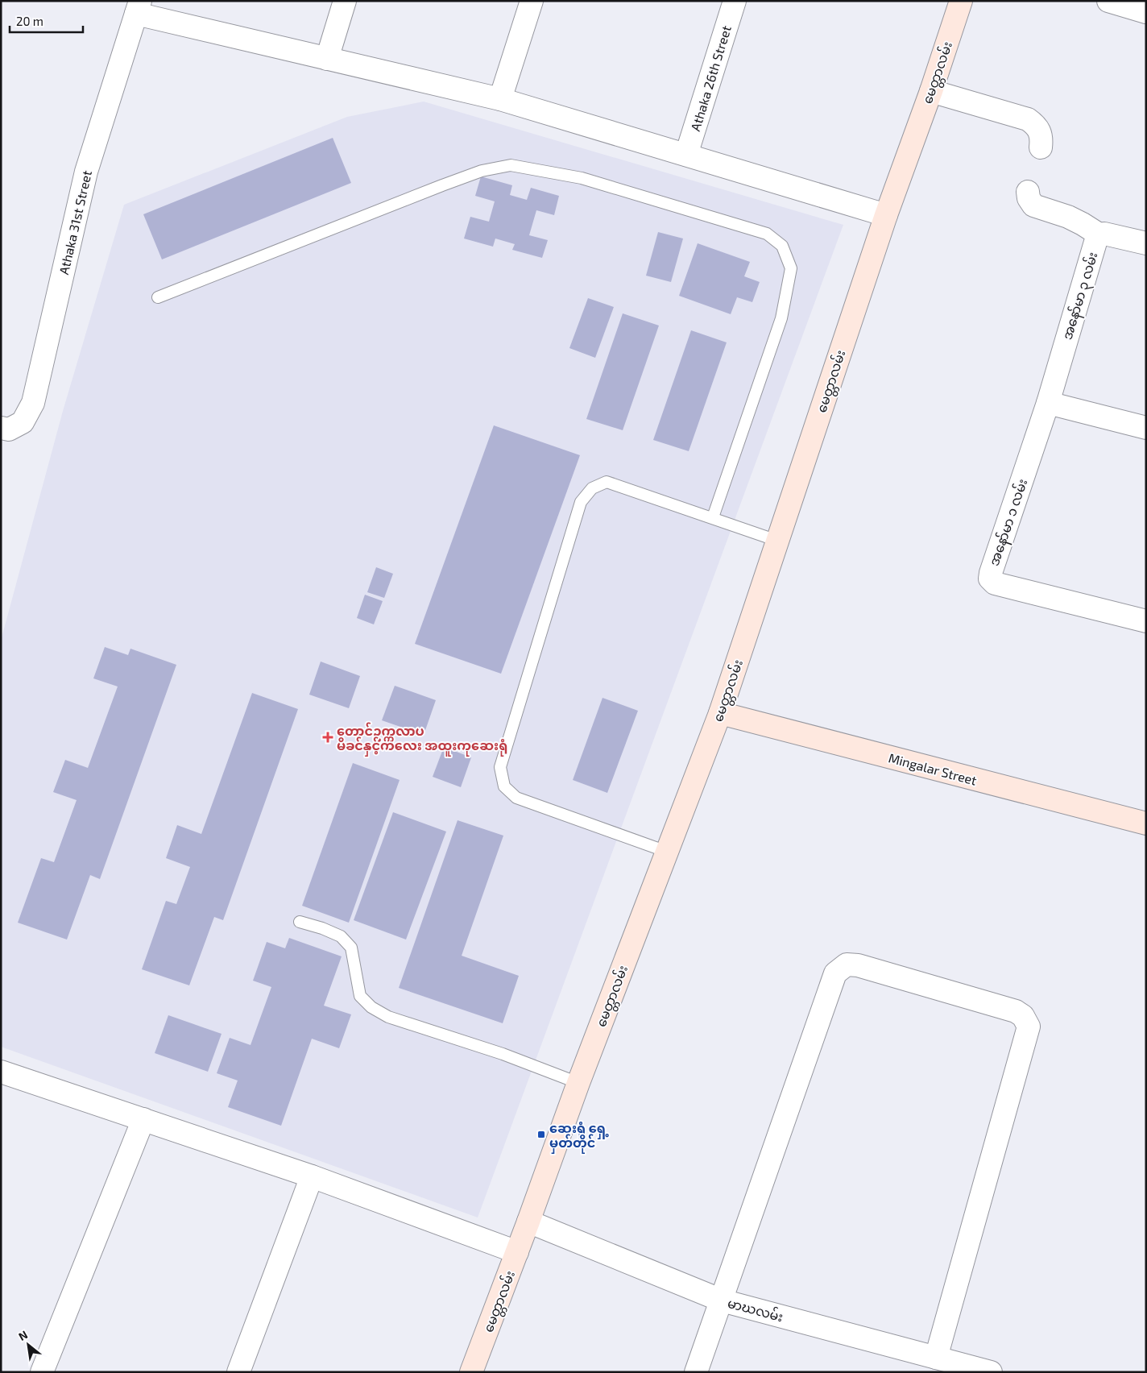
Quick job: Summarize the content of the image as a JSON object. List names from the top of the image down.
{
  "streets": {
    "main road": ["မေတ္တာလမ်း", "Mingalar Street"],
    "street": [
      "Athaka 26th Street",
      "Athaka 31st Street",
      "အနော်မာ ၃ လမ်း",
      "အနော်မာ ၁ လမ်း",
      "မာဃလမ်း"
    ]
  },
  "crossings": [
    ["မေတ္တာလမ်း", "Mingalar Street"],
    ["မေတ္တာလမ်း", "မာဃလမ်း"],
    ["အနော်မာ ၃ လမ်း", "အနော်မာ ၁ လမ်း"]
  ],
  "places": {
    "health": ["တောင်ဥက္ကလာပ မိခင်နှင့်ကလေး အထူးကုဆေးရုံ"],
    "transit": ["ဆေးရုံ ရှေ့ မှတ်တိုင်"]
  },
  "scale_bar": "20 m",
  "north": "top left"
}
